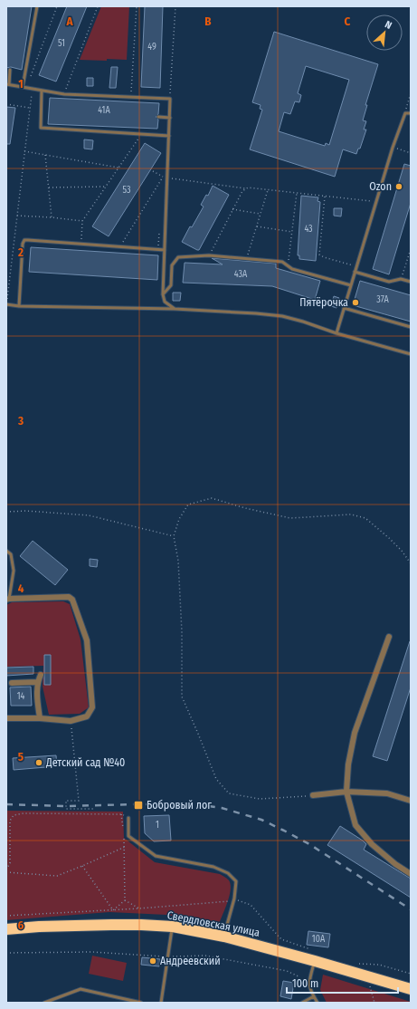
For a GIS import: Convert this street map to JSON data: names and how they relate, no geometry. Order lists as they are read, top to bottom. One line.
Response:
{"streets":{"highway":["Свердловская улица"]},"places":{"other":["Ozon","Пятёрочка","Детский сад №40","Андреевский"],"transit":["Бобровый лог"]},"house_numbers":["51","49","41А","53","43","43А","37А","14","1","10А"],"scale_bar":"100 m","north":"top right","grid":{"columns":["A","B","C"],"rows":["1","2","3","4","5","6"]}}
